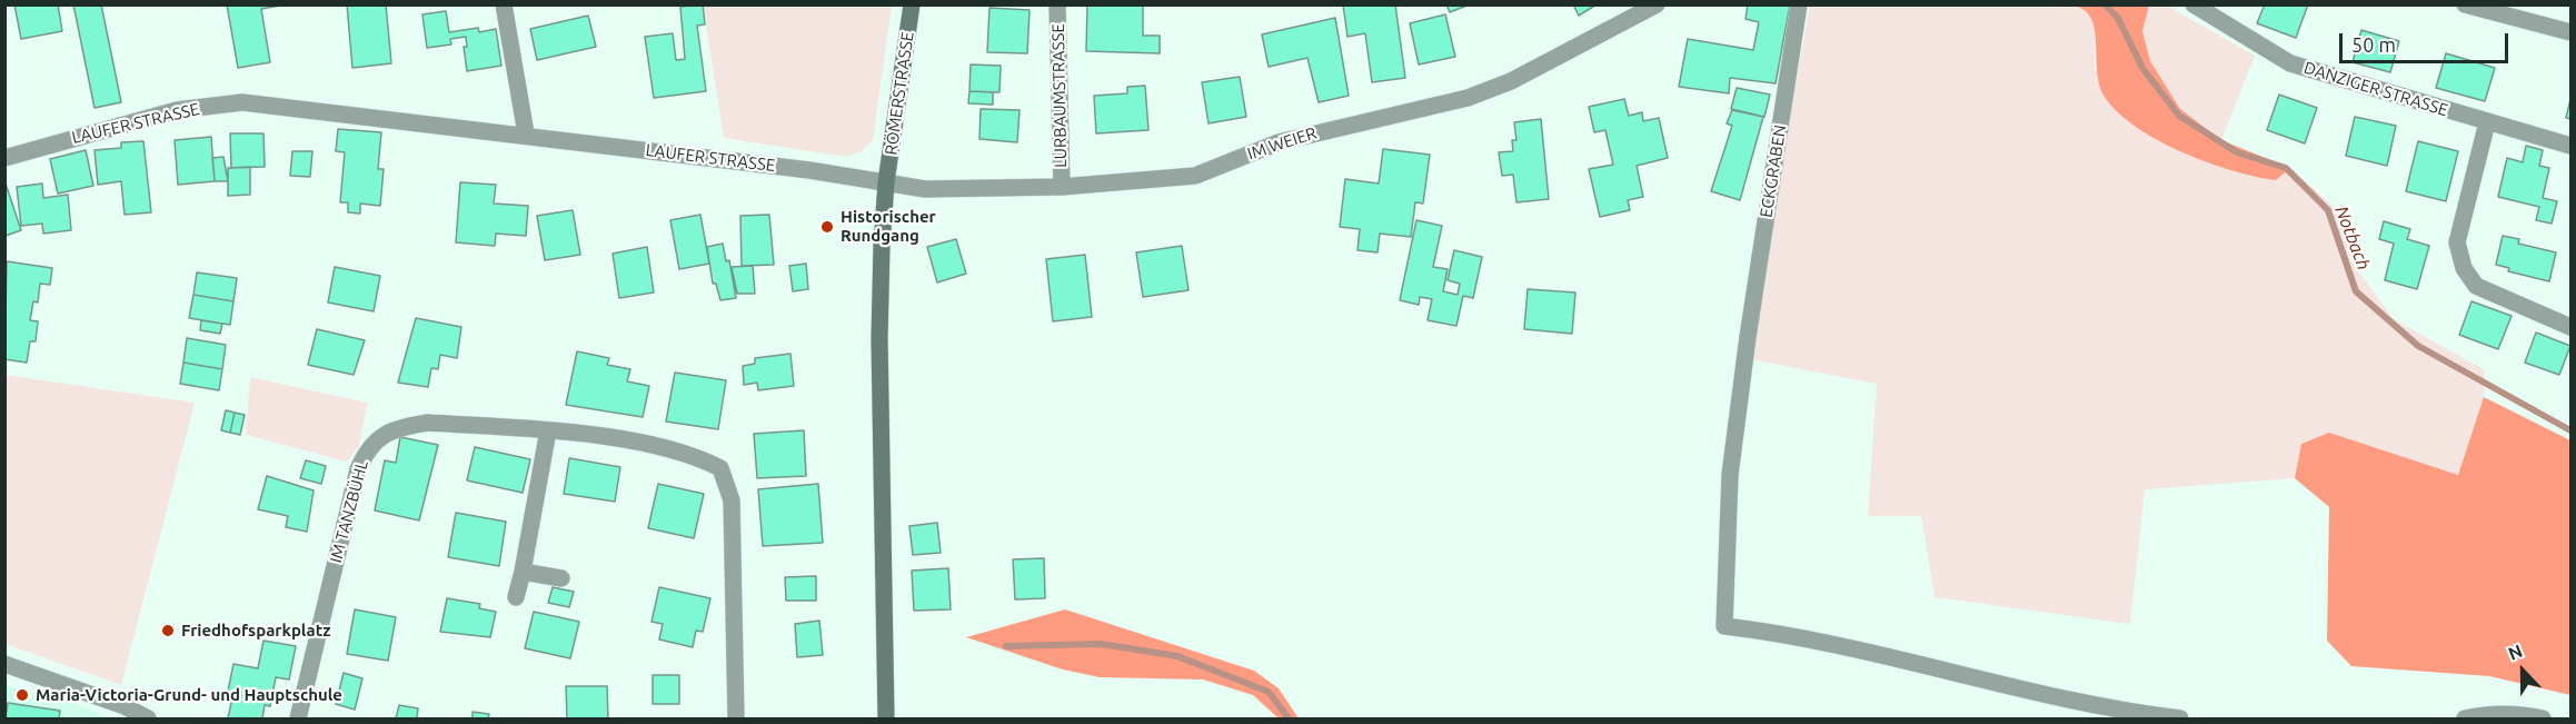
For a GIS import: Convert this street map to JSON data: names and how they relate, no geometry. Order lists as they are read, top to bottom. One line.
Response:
{"streets":{"main road":["RÖMERSTRASSE"],"street":["DANZIGER STRASSE","LURBAUMSTRASSE","LAUFER STRASSE","IM WEIER","ECKGRABEN","IM TANZBÜHL"]},"crossings":[["RÖMERSTRASSE","LAUFER STRASSE"],["RÖMERSTRASSE","IM WEIER"],["LURBAUMSTRASSE","IM WEIER"],["LAUFER STRASSE","IM WEIER"]],"water":["Notbach"],"places":["Historischer Rundgang","Friedhofsparkplatz","Maria-Victoria-Grund- und Hauptschule"],"scale_bar":"50 m","north":"top"}
